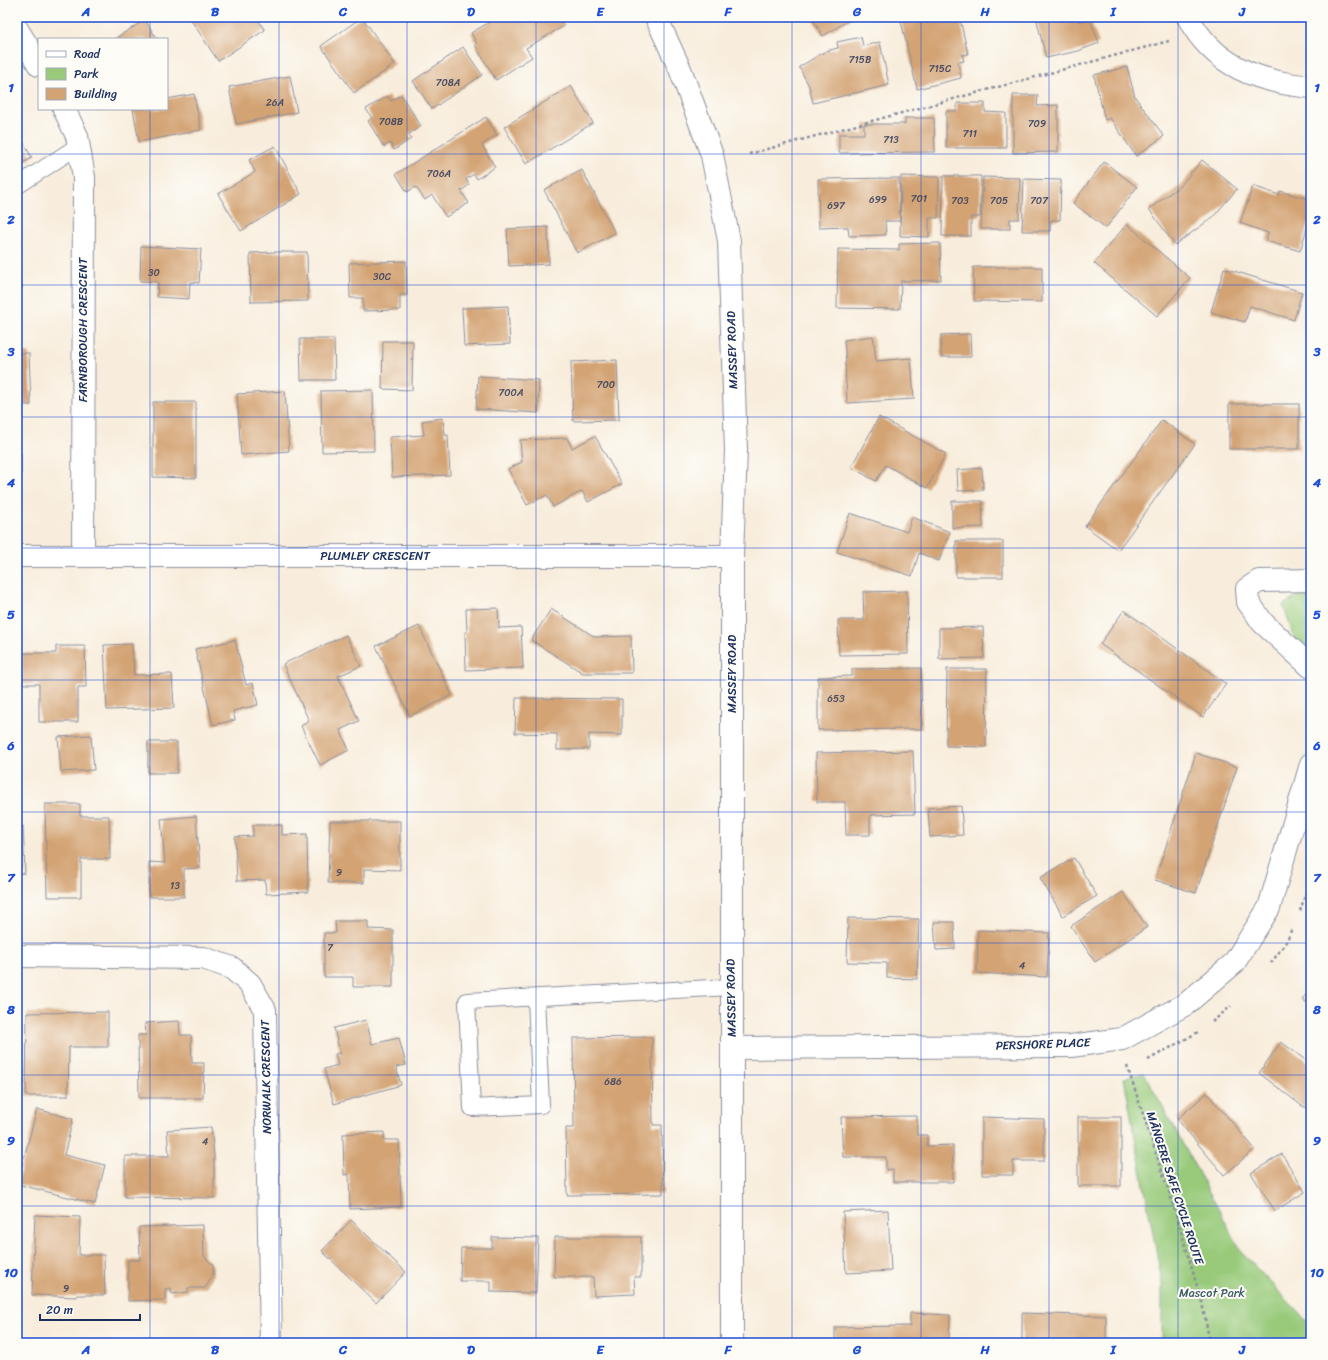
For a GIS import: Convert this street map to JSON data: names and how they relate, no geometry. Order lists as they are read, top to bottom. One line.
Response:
{"streets":{"street":["FARNBOROUGH CRESCENT","MASSEY ROAD","PLUMLEY CRESCENT","PERSHORE PLACE","NORWALK CRESCENT"],"path":["MĀNGERE SAFE CYCLE ROUTE"]},"crossings":[["FARNBOROUGH CRESCENT","PLUMLEY CRESCENT"],["MASSEY ROAD","PLUMLEY CRESCENT"],["MASSEY ROAD","PERSHORE PLACE"],["PERSHORE PLACE","MĀNGERE SAFE CYCLE ROUTE"]],"parks":["Mascot Park"],"house_numbers":["715B","715C","708A","26A","708B","709","711","713","706A","701","699","703","705","707","697","30","30C","700","700A","653","9","13","7","4","686","4","9"],"legend":["Road","Park","Building"],"scale_bar":"20 m","grid":{"columns":["A","B","C","D","E","F","G","H","I","J"],"rows":["1","2","3","4","5","6","7","8","9","10"]}}
